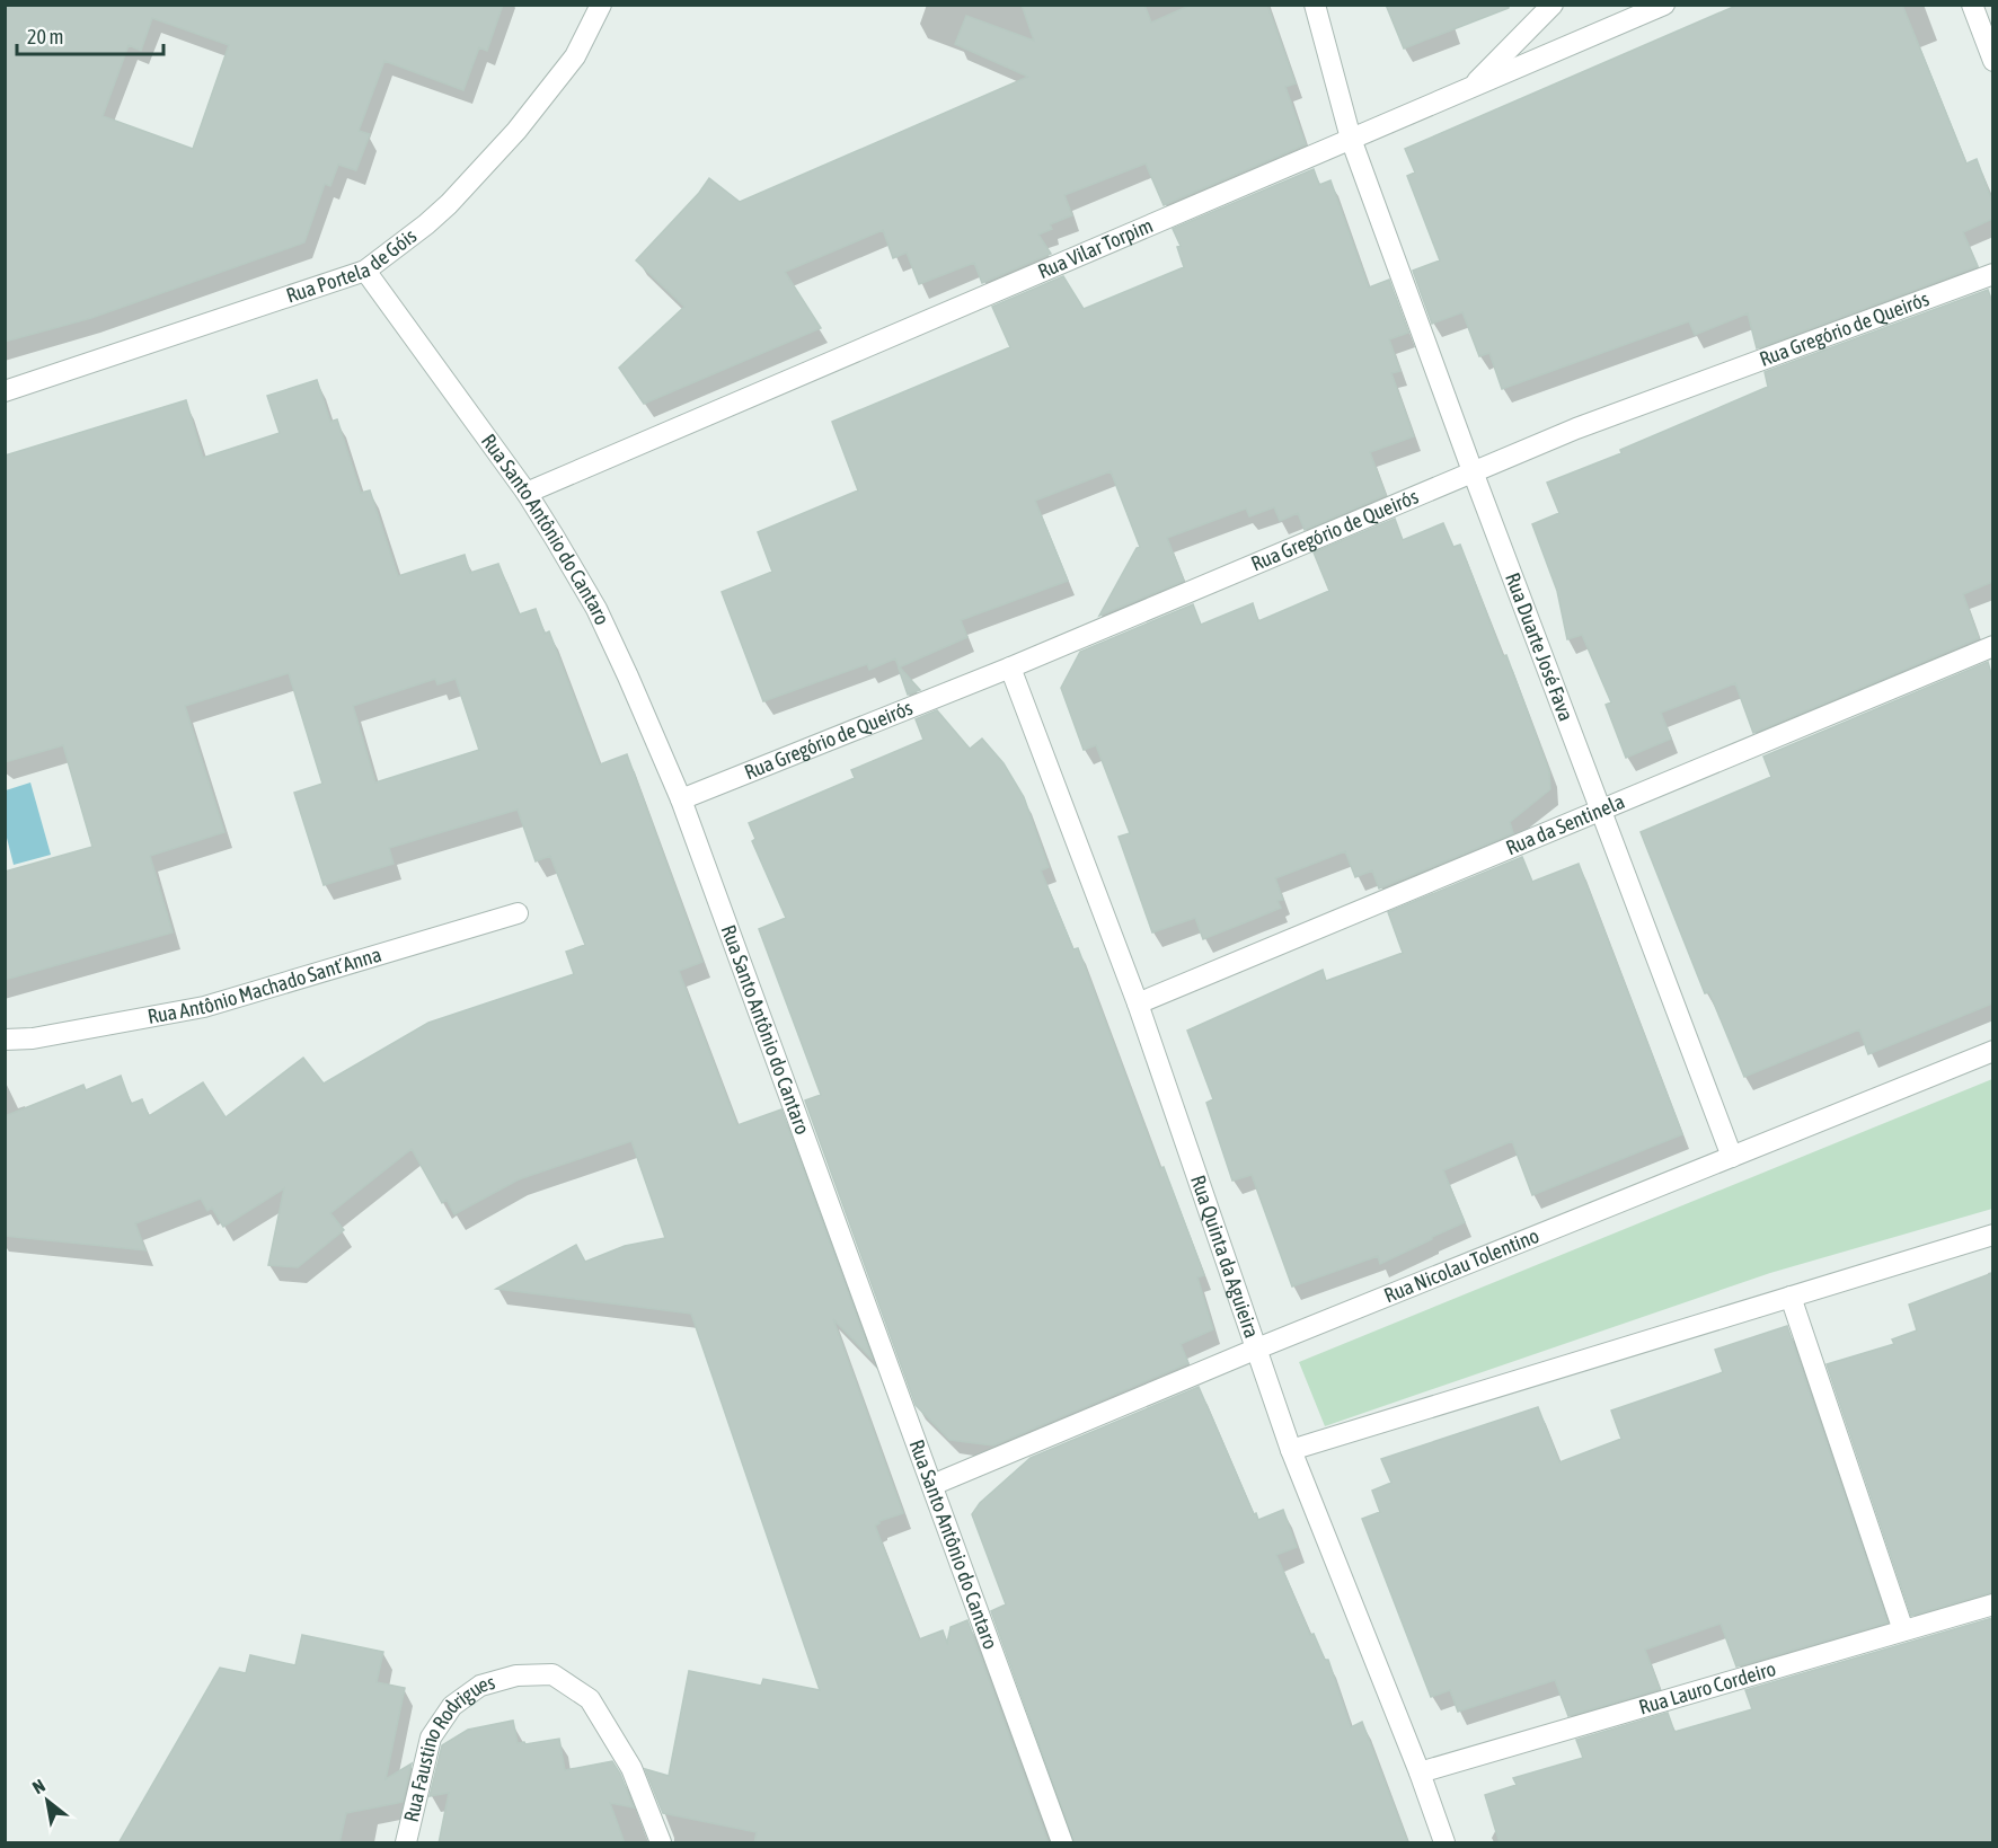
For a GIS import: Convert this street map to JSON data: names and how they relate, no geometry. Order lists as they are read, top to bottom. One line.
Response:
{"streets":{"street":["Rua Vilar Torpim","Rua Portela de Góis","Rua Gregório de Queirós","Rua Santo Antônio do Cantaro","Rua Duarte José Fava","Rua da Sentinela","Rua Antônio Machado Sant´Anna","Rua Quinta da Aguieira","Rua Nicolau Tolentino","Rua Lauro Cordeiro","Rua Faustino Rodrigues"]},"crossings":[["Rua Vilar Torpim","Rua Santo Antônio do Cantaro"],["Rua Vilar Torpim","Rua Duarte José Fava"],["Rua Portela de Góis","Rua Santo Antônio do Cantaro"],["Rua Gregório de Queirós","Rua Santo Antônio do Cantaro"],["Rua Gregório de Queirós","Rua Duarte José Fava"],["Rua Gregório de Queirós","Rua Quinta da Aguieira"],["Rua Santo Antônio do Cantaro","Rua Nicolau Tolentino"],["Rua Duarte José Fava","Rua da Sentinela"],["Rua Duarte José Fava","Rua Nicolau Tolentino"],["Rua da Sentinela","Rua Quinta da Aguieira"],["Rua Quinta da Aguieira","Rua Nicolau Tolentino"],["Rua Quinta da Aguieira","Rua Lauro Cordeiro"]],"scale_bar":"20 m","north":"top left"}
